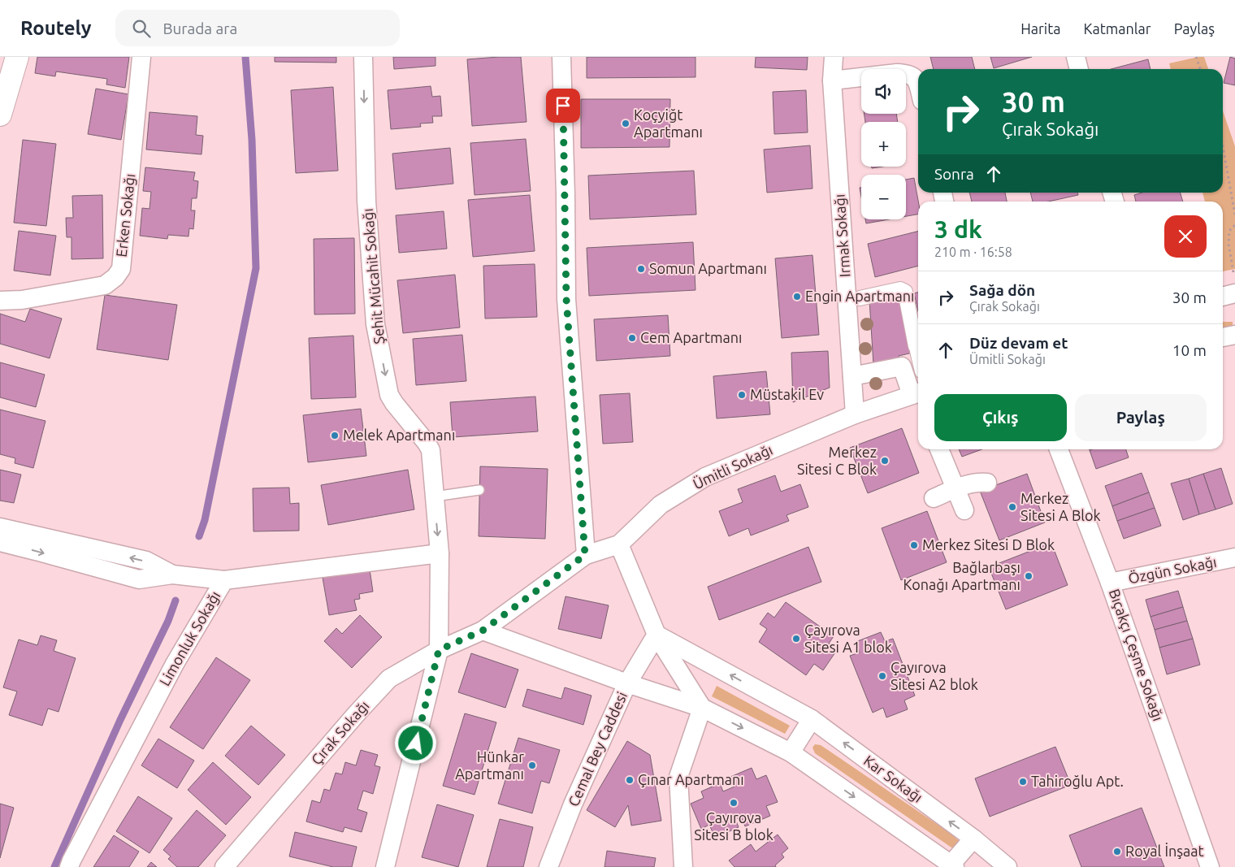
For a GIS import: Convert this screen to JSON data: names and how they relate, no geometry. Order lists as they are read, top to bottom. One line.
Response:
{"streets":{"street":["Erken Sokağı","Irmak Sokağı","Şehit Mücahit Sokağı","Ümitli Sokağı","Özgün Sokağı","Limonluk Sokağı","Bıçakçı Çeşme Sokağı","Çırak Sokağı","Cemal Bey Caddesi","Kar Sokağı"]},"crossings":[["Irmak Sokağı","Ümitli Sokağı"],["Şehit Mücahit Sokağı","Limonluk Sokağı"],["Ümitli Sokağı","Çırak Sokağı"],["Özgün Sokağı","Bıçakçı Çeşme Sokağı"]],"places":["Koçyiğt Apartmanı","Somun Apartmanı","Engin Apartmanı","Cem Apartmanı","Müstakil Ev","Melek Apartmanı","Merkez Sitesi C Blok","Merkez Sitesi A Blok","Merkez Sitesi D Blok","Bağlarbaşı Konağı Apartmanı","Çayırova Sitesi A1 blok","Çayırova Sitesi A2 blok","Hünkar Apartmanı","Çınar Apartmanı","Tahiroğlu Apt.","Çayırova Sitesi B blok","Royal İnşaat"],"page":{"header":"Routely","search":"Burada ara","nav":["Harita","Katmanlar","Paylaş"],"map_buttons":["+","−"],"turn":["30 m","Çırak Sokağı"],"then":"Sonra","heading":["3 dk","210 m · 16:58"],"list":[{"name":"Sağa dön","note":"Çırak Sokağı","value":"30 m"},{"name":"Düz devam et","note":"Ümitli Sokağı","value":"10 m"}],"buttons":["Çıkış","Paylaş"]}}
